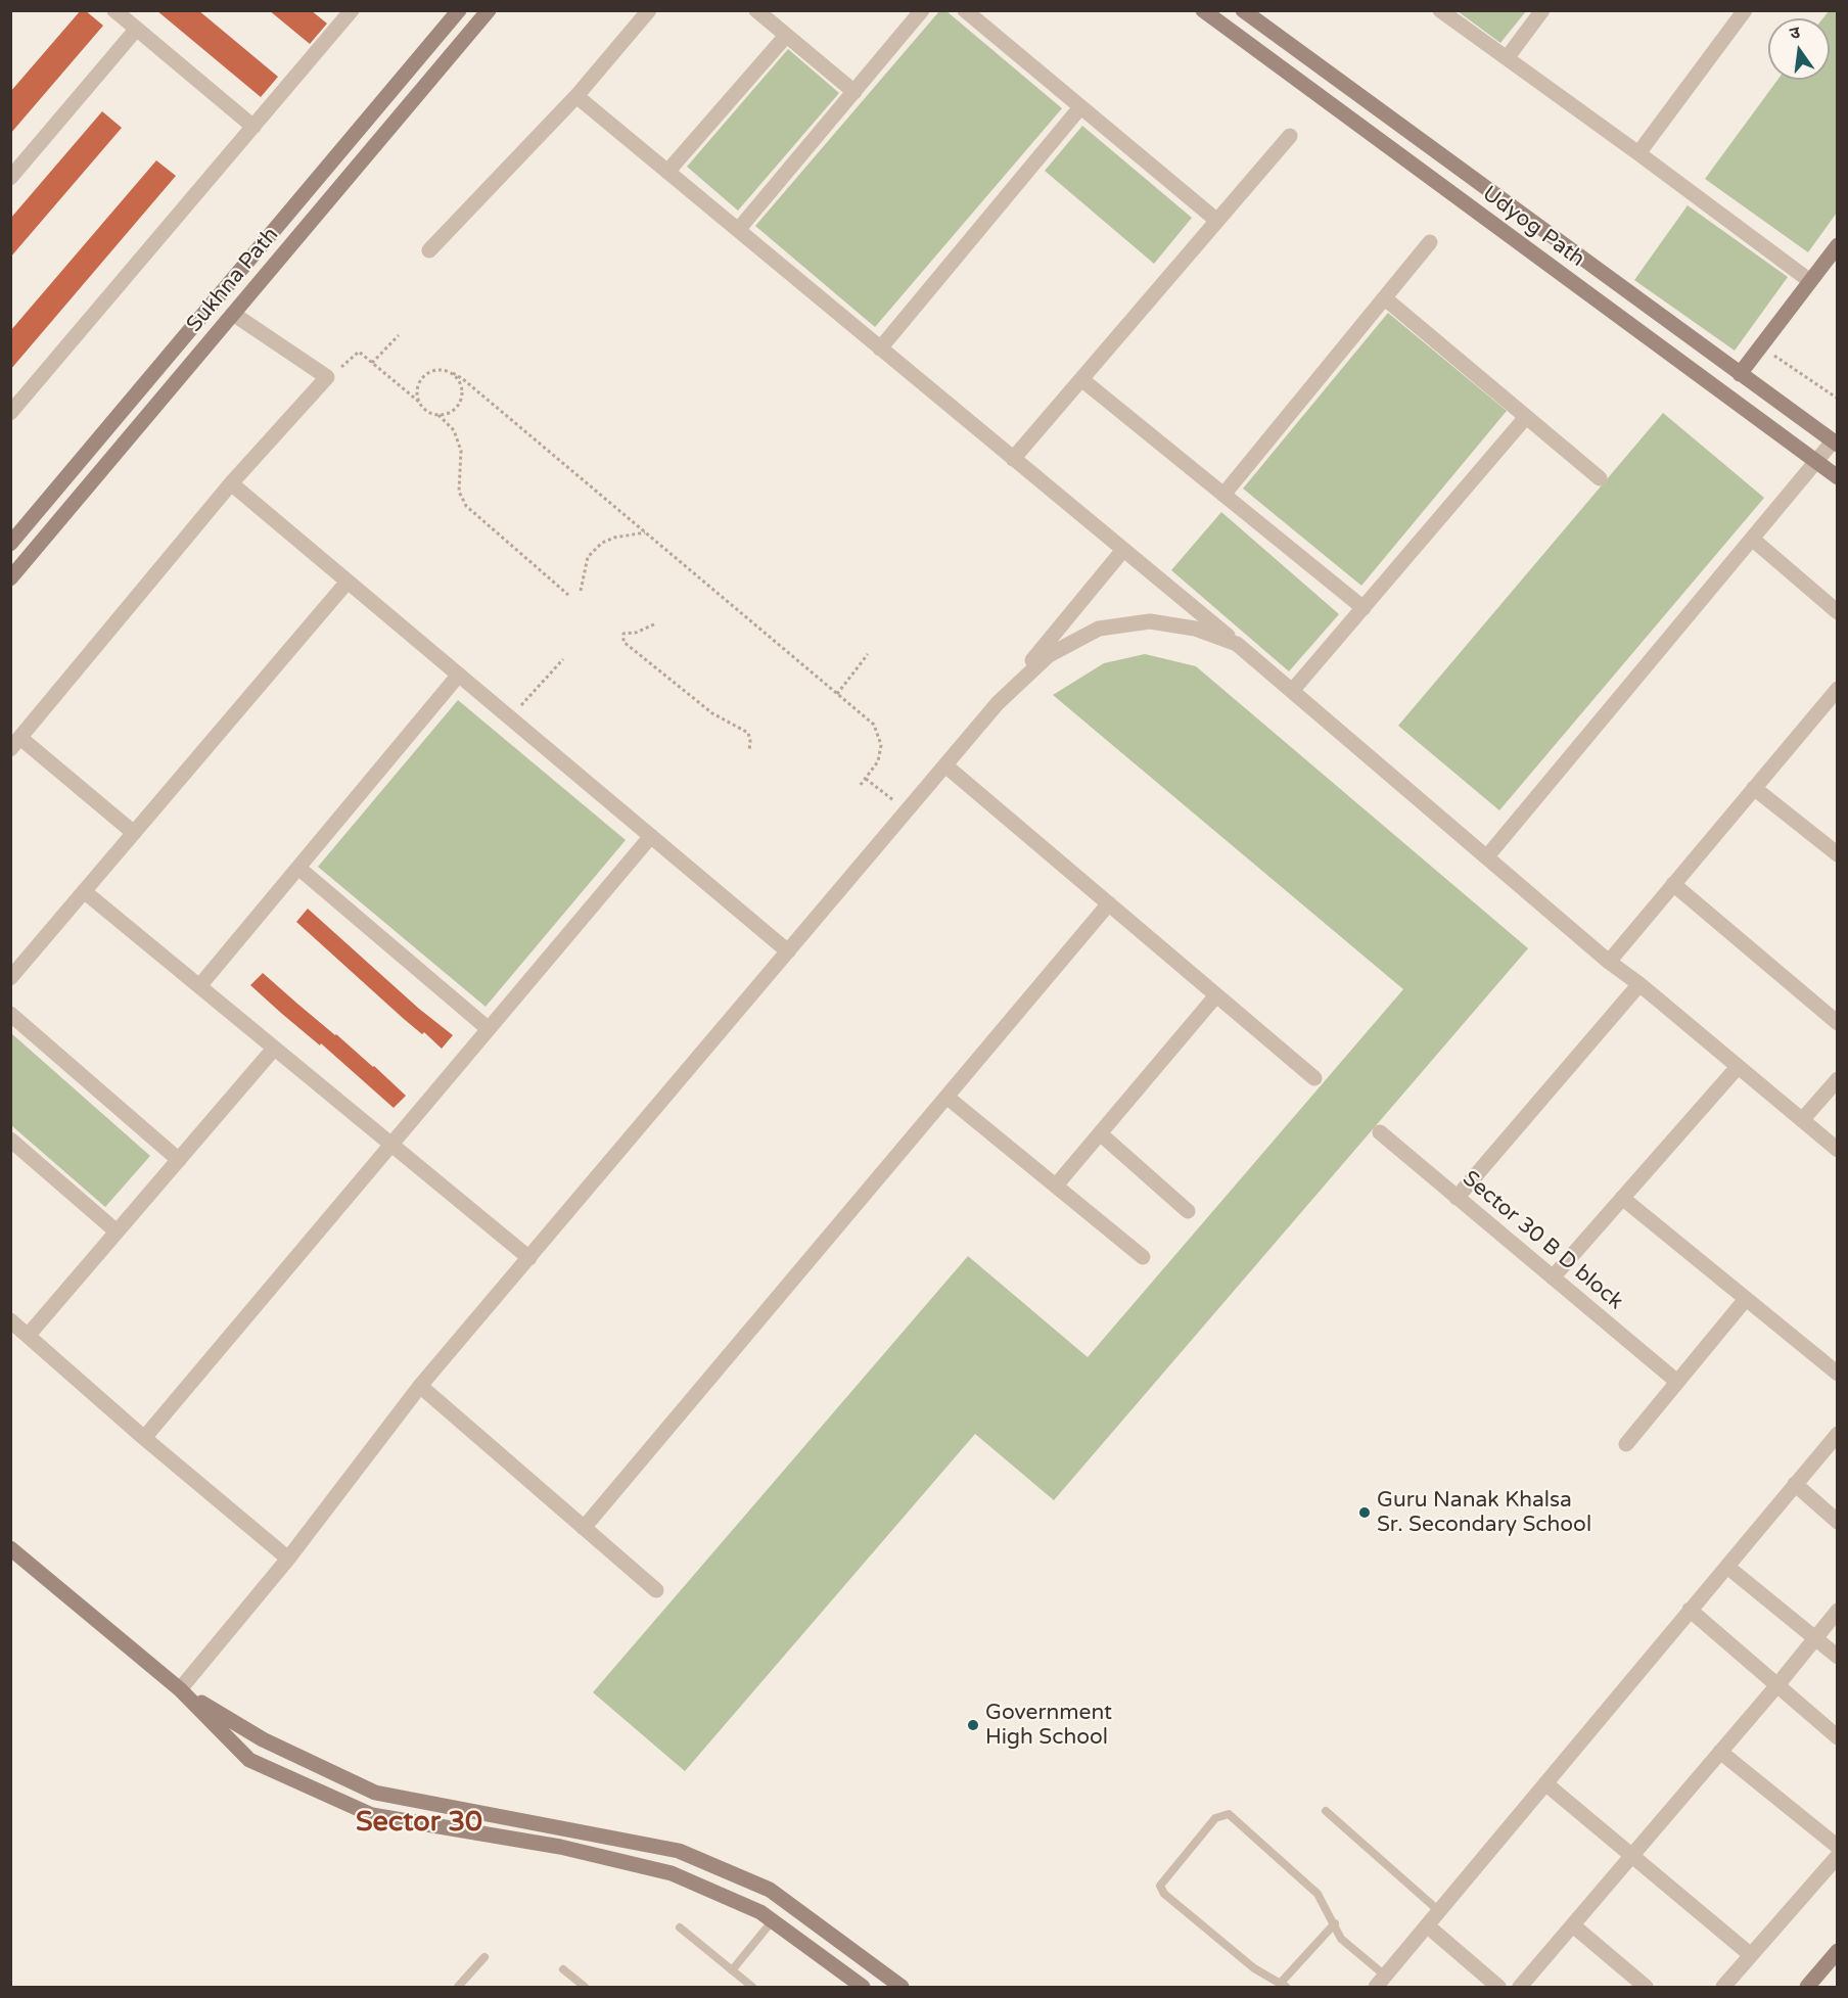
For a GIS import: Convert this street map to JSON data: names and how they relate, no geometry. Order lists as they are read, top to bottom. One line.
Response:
{"streets":{"main road":["Udyog Path","Sukhna Path"],"street":["Sector 30 B D block"]},"districts":["Sector 30"],"places":["Guru Nanak Khalsa Sr. Secondary School","Government High School"],"north":"top"}
